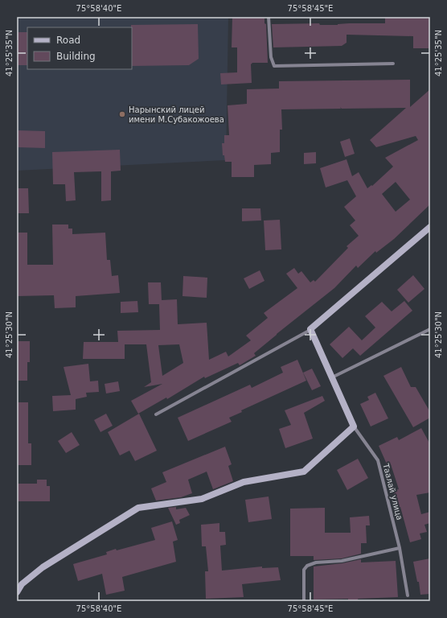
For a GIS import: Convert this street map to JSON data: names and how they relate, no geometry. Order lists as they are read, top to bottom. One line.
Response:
{"streets":{"street":["Таалай улица"]},"places":["Нарынский лицей имени М.Субакожоева"],"legend":["Road","Building"],"coordinates":["75°58'40\"E","75°58'45\"E","41°25'35\"N","41°25'30\"N"]}
